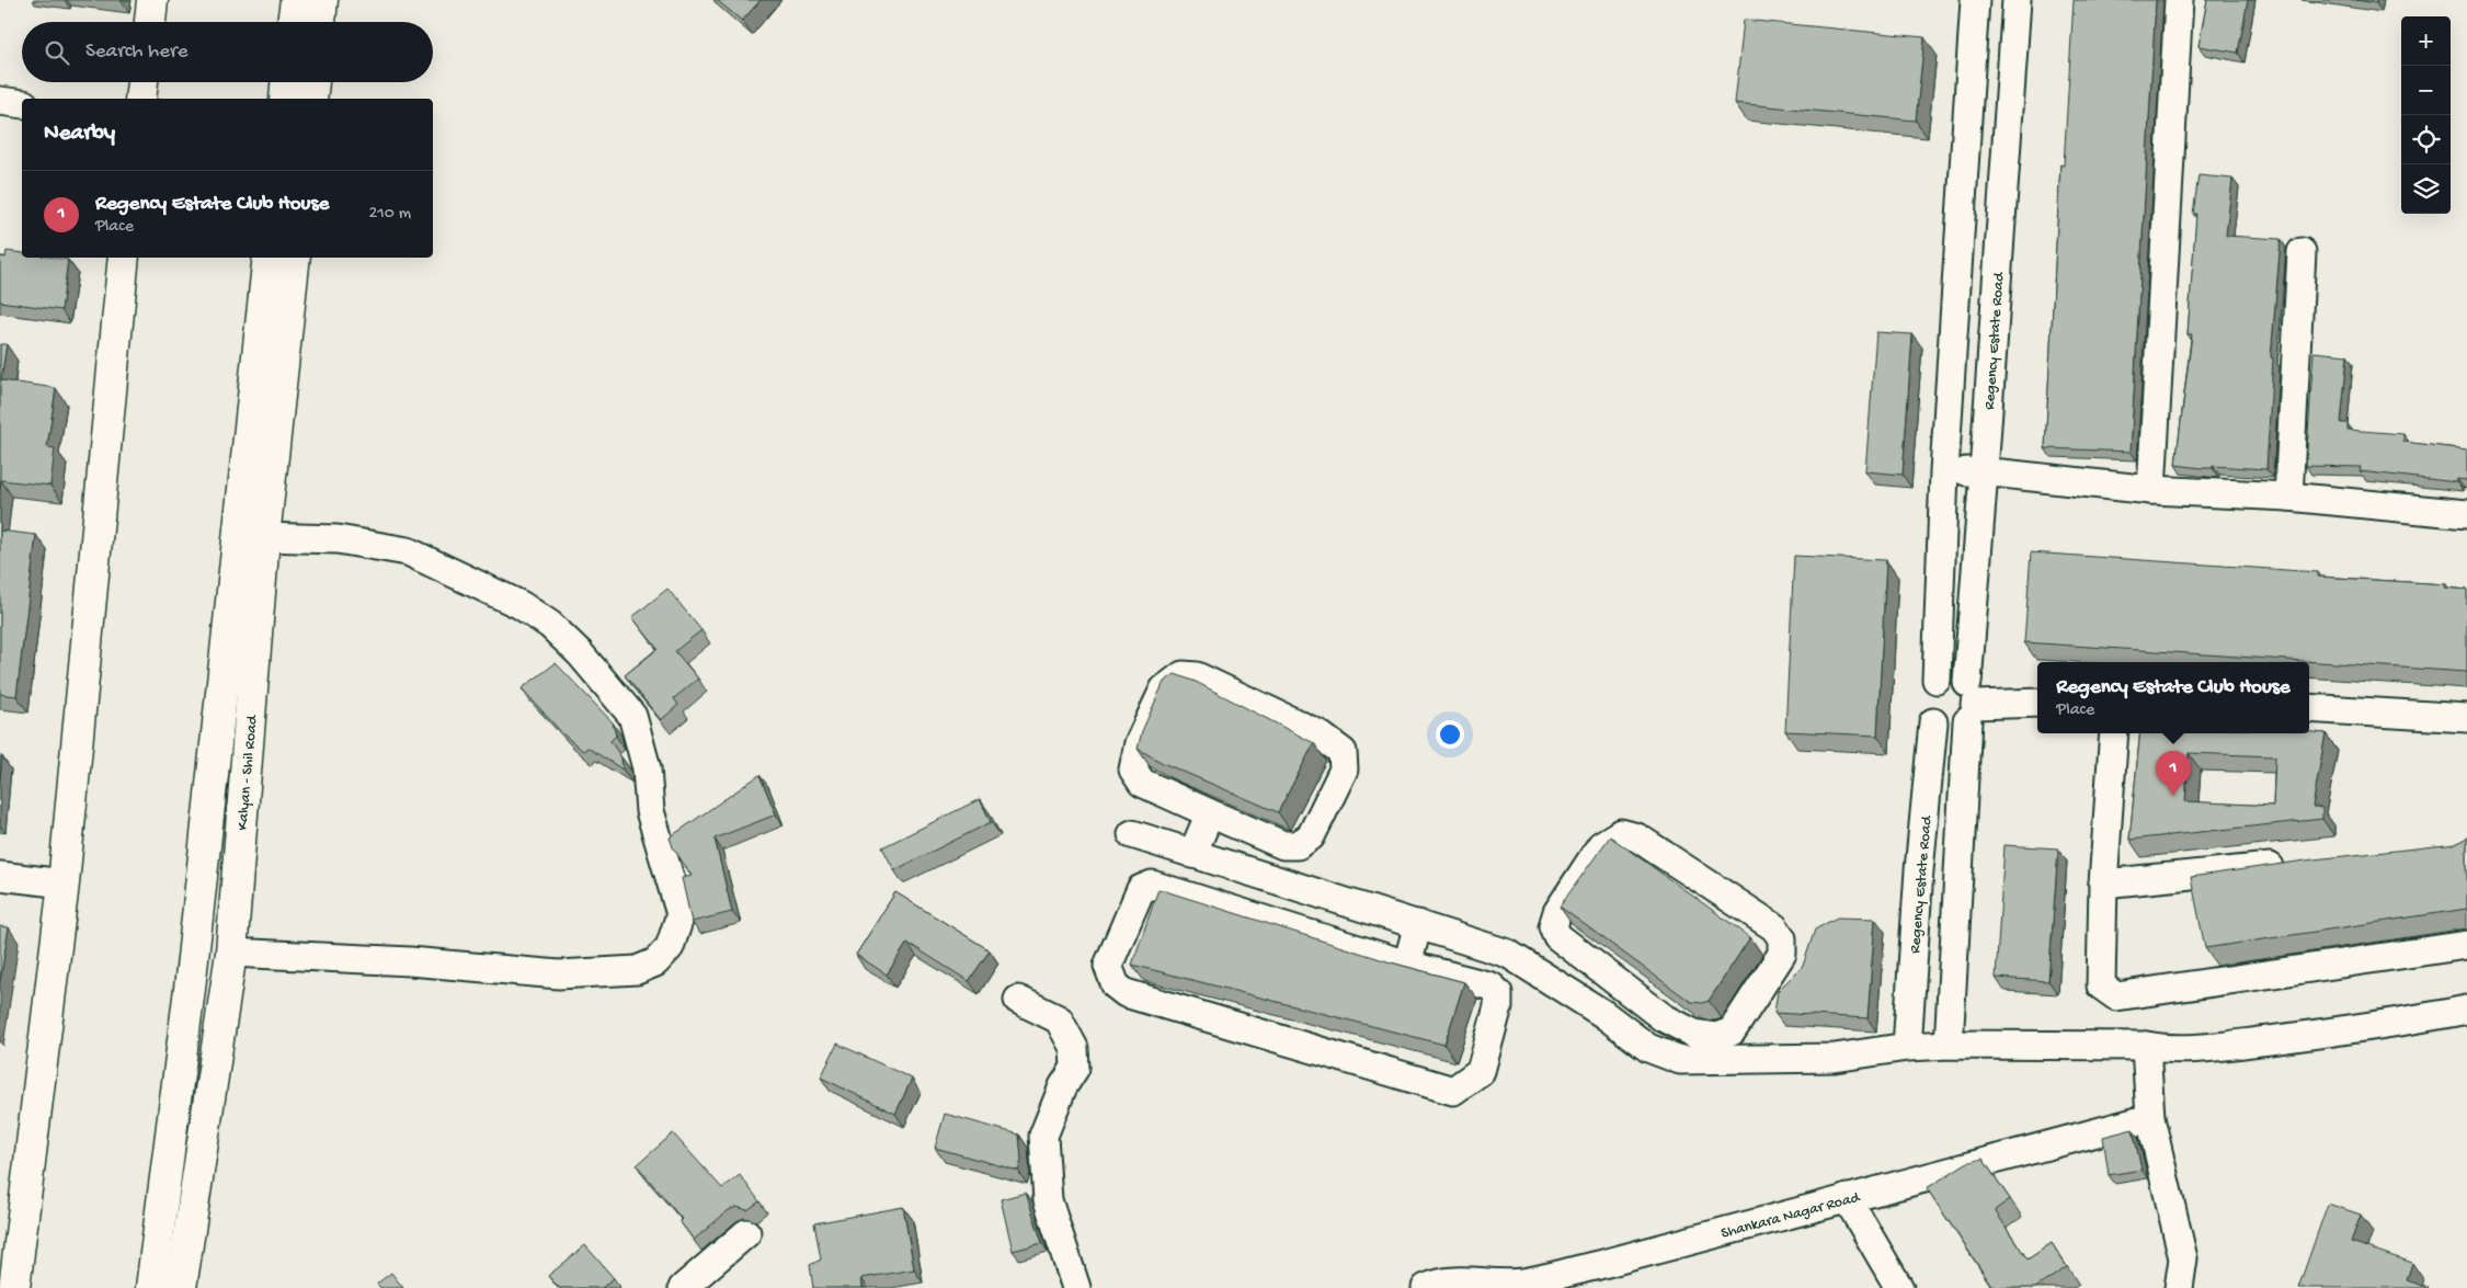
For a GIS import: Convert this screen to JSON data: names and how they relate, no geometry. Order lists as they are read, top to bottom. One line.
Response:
{"streets":{"main road":["Kalyan - Shil Road"],"street":["Regency Estate Road","Shankara Nagar Road"]},"page":{"map_buttons":["+","−"],"search":"Search here","heading":"Nearby","list":[{"mark":"1","name":"Regency Estate Club House","note":"Place","value":"210 m"}],"popup":["Regency Estate Club House","Place"],"pins":"1"}}
